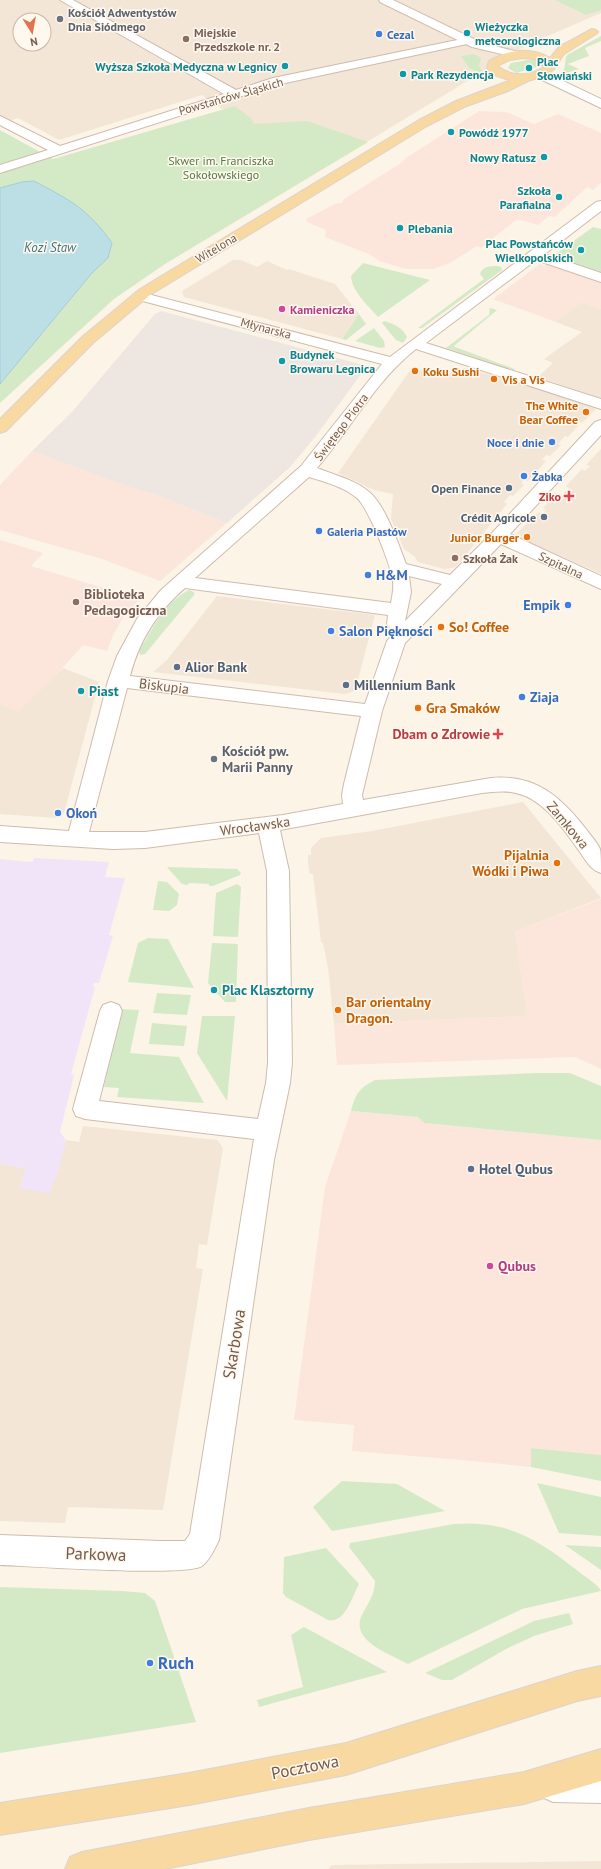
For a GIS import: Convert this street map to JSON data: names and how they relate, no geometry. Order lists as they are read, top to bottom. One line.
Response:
{"streets":{"main road":["Witelona","Pocztowa"],"street":["Powstańców Śląskich","Młynarska","Świętego Piotra","Szpitalna","Biskupia","Zamkowa","Wrocławska","Skarbowa","Parkowa"]},"crossings":[["Witelona","Młynarska"],["Młynarska","Świętego Piotra"],["Świętego Piotra","Biskupia"],["Biskupia","Wrocławska"],["Zamkowa","Wrocławska"],["Skarbowa","Parkowa"]],"water":["Kozi Staw"],"parks":["Skwer im. Franciszka Sokołowskiego"],"places":{"other":["Kościół Adwentystów Dnia Siódmego","Wieżyczka meteorologiczna","Cezal","Miejskie Przedszkole nr. 2","Wyższa Szkoła Medyczna w Legnicy","Plac Słowiański","Park Rezydencja","Powódź 1977","Nowy Ratusz","Szkoła Parafialna","Plebania","Plac Powstańców Wielkopolskich","Kamieniczka","Budynek Browaru Legnica","Koku Sushi","Vis a Vis","The White Bear Coffee","Noce i dnie","Żabka","Open Finance","Crédit Agricole","Galeria Piastów","Junior Burger","Szkoła Żak","H&M","Biblioteka Pedagogiczna","Empik","So! Coffee","Salon Piękności","Alior Bank","Millennium Bank","Piast","Ziaja","Gra Smaków","Kościół pw. Marii Panny","Okoń","Pijalnia Wódki i Piwa","Plac Klasztorny","Bar orientalny Dragon.","Hotel Qubus","Qubus","Ruch"],"health":["Ziko","Dbam o Zdrowie"]},"north":"bottom"}
